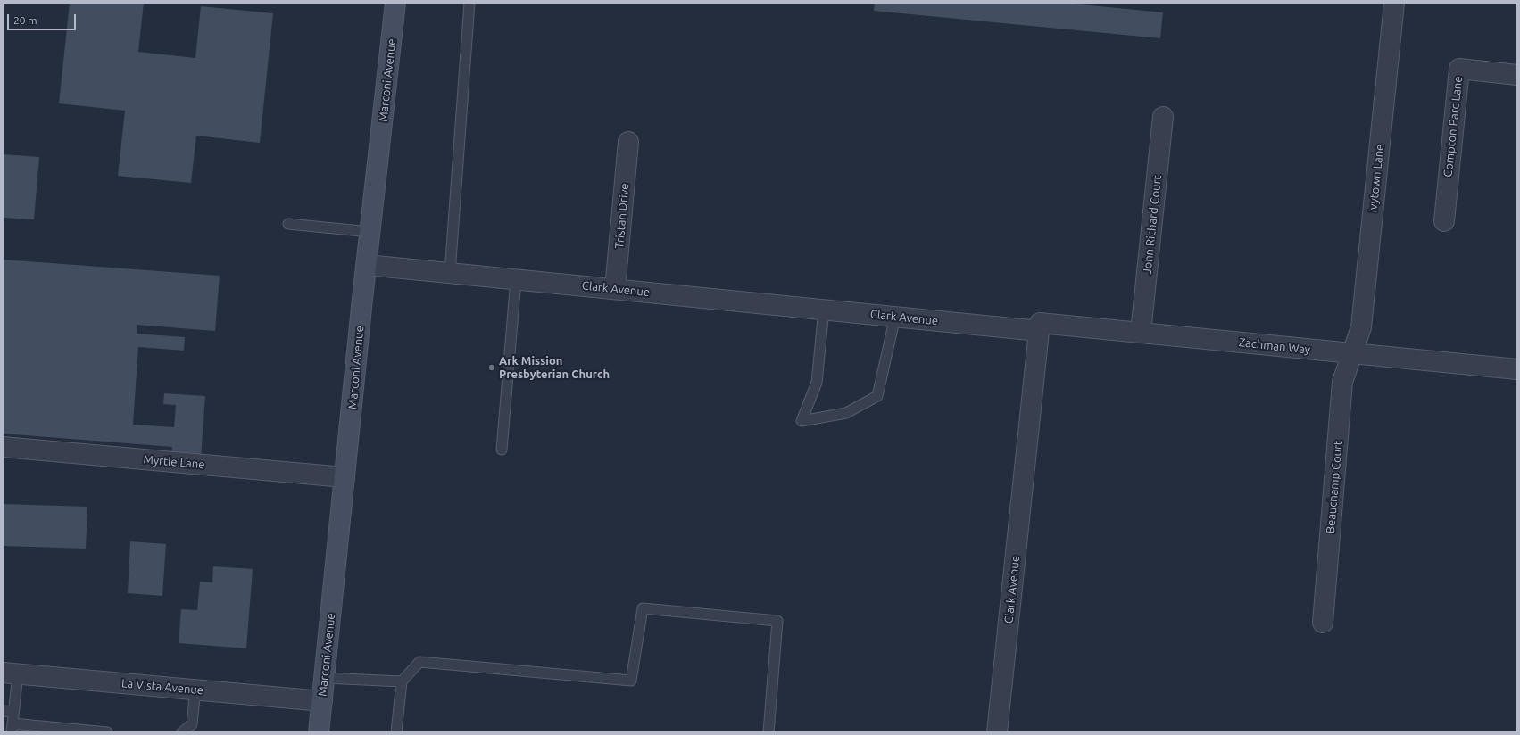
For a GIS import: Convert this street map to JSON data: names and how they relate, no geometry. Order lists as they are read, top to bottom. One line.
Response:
{"streets":{"main road":["Marconi Avenue"],"street":["Compton Parc Lane","Ivytown Lane","Tristan Drive","John Richard Court","Clark Avenue","Zachman Way","Myrtle Lane","Beauchamp Court","La Vista Avenue"]},"crossings":[["Marconi Avenue","Clark Avenue"],["Marconi Avenue","Myrtle Lane"],["Marconi Avenue","La Vista Avenue"],["Ivytown Lane","Zachman Way"],["Ivytown Lane","Beauchamp Court"],["Tristan Drive","Clark Avenue"],["John Richard Court","Zachman Way"],["Clark Avenue","Zachman Way"],["Zachman Way","Beauchamp Court"]],"places":["Ark Mission Presbyterian Church"],"scale_bar":"20 m"}
